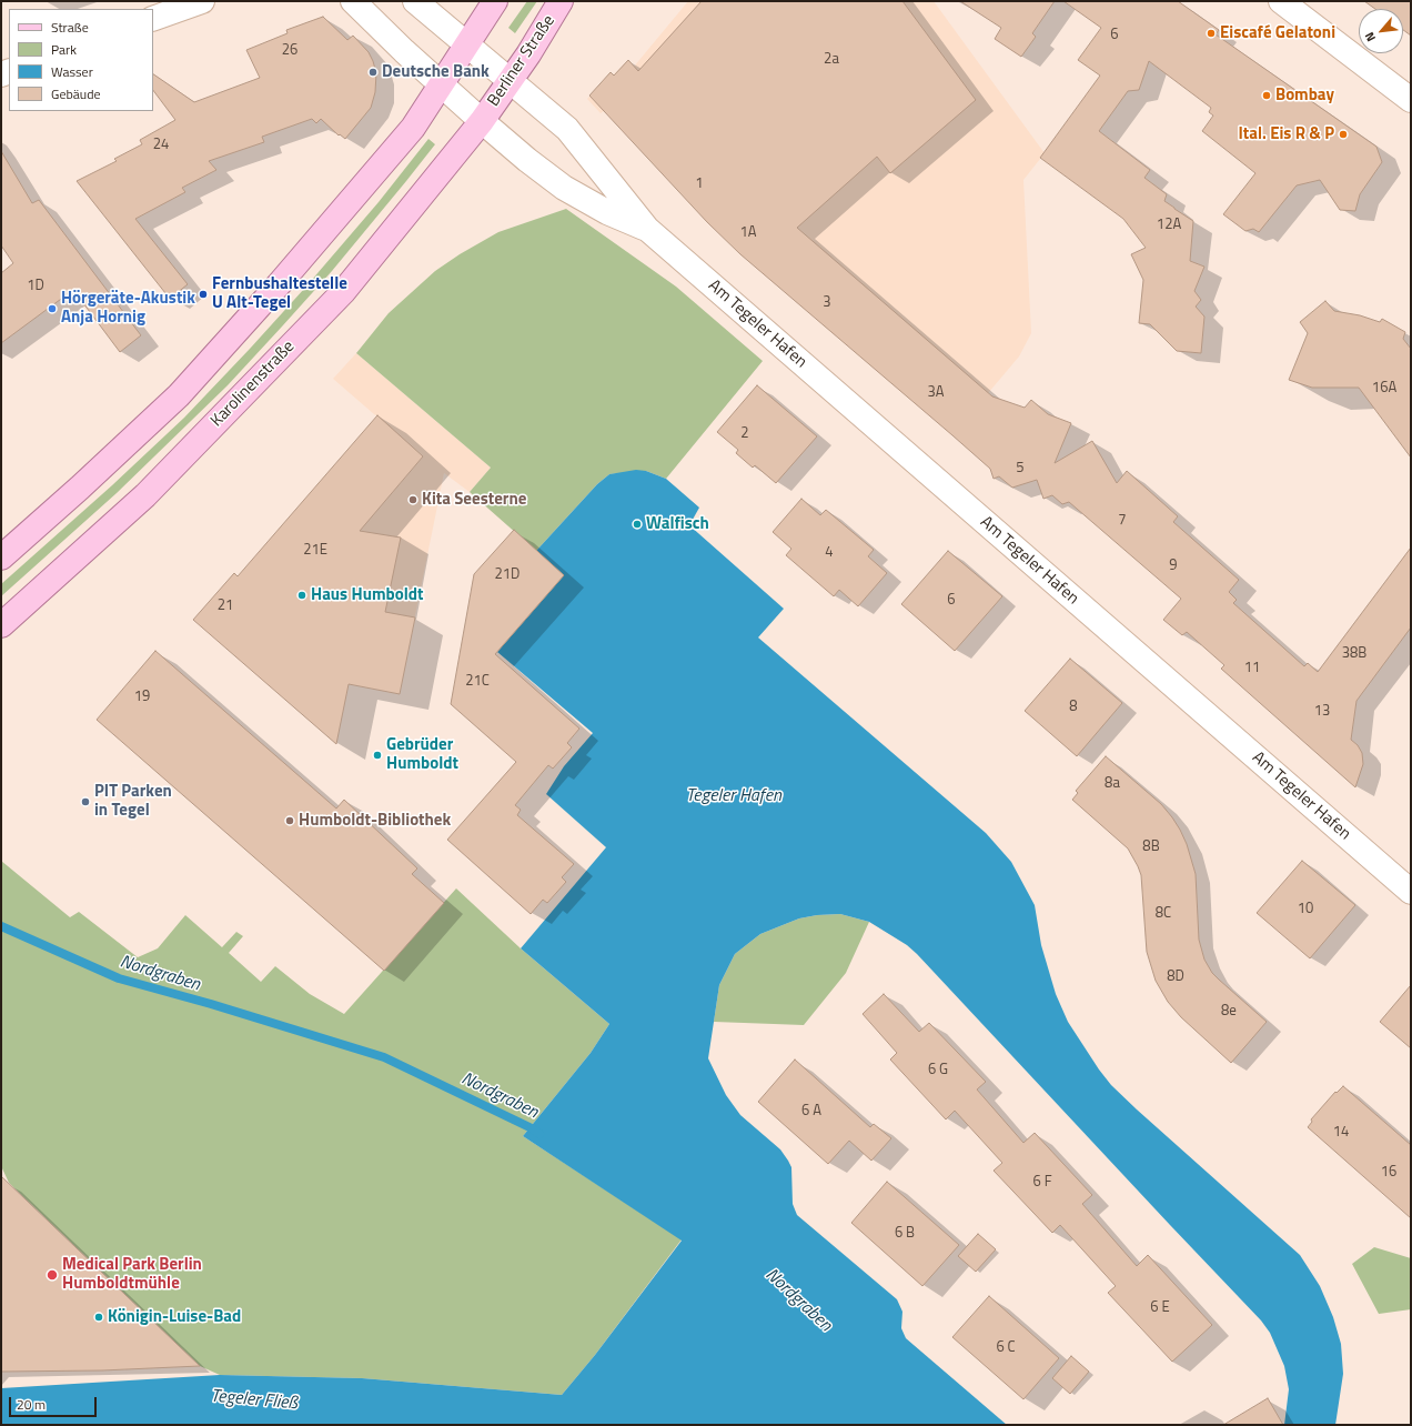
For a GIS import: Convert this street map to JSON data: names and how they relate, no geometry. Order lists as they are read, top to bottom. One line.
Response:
{"streets":{"main road":["Berliner Straße","Karolinenstraße"],"street":["Am Tegeler Hafen"]},"crossings":[["Berliner Straße","Am Tegeler Hafen"],["Berliner Straße","Karolinenstraße"],["Am Tegeler Hafen","Karolinenstraße"]],"water":["Tegeler Hafen","Nordgraben","Tegeler Fließ"],"places":["Eiscafé Gelatoni","Deutsche Bank","Bombay","Ital. Eis R & P","Fernbushaltestelle U Alt-Tegel","Hörgeräte-Akustik Anja Hornig","Kita Seesterne","Walfisch","Haus Humboldt","Gebrüder Humboldt","PIT Parken in Tegel","Humboldt-Bibliothek","Medical Park Berlin Humboldtmühle","Königin-Luise-Bad"],"house_numbers":["6","26","2a","24","1","12A","1A","1D","3","16A","3A","2","5","7","21E","4","9","21D","6","21","38B","11","21C","19","8","13","8a","8B","10","8C","8D","8e","6 G","6 A","14","16","6 F","6 B","6 E","6 C"],"legend":["Straße","Park","Wasser","Gebäude"],"scale_bar":"20 m","north":"bottom left"}
